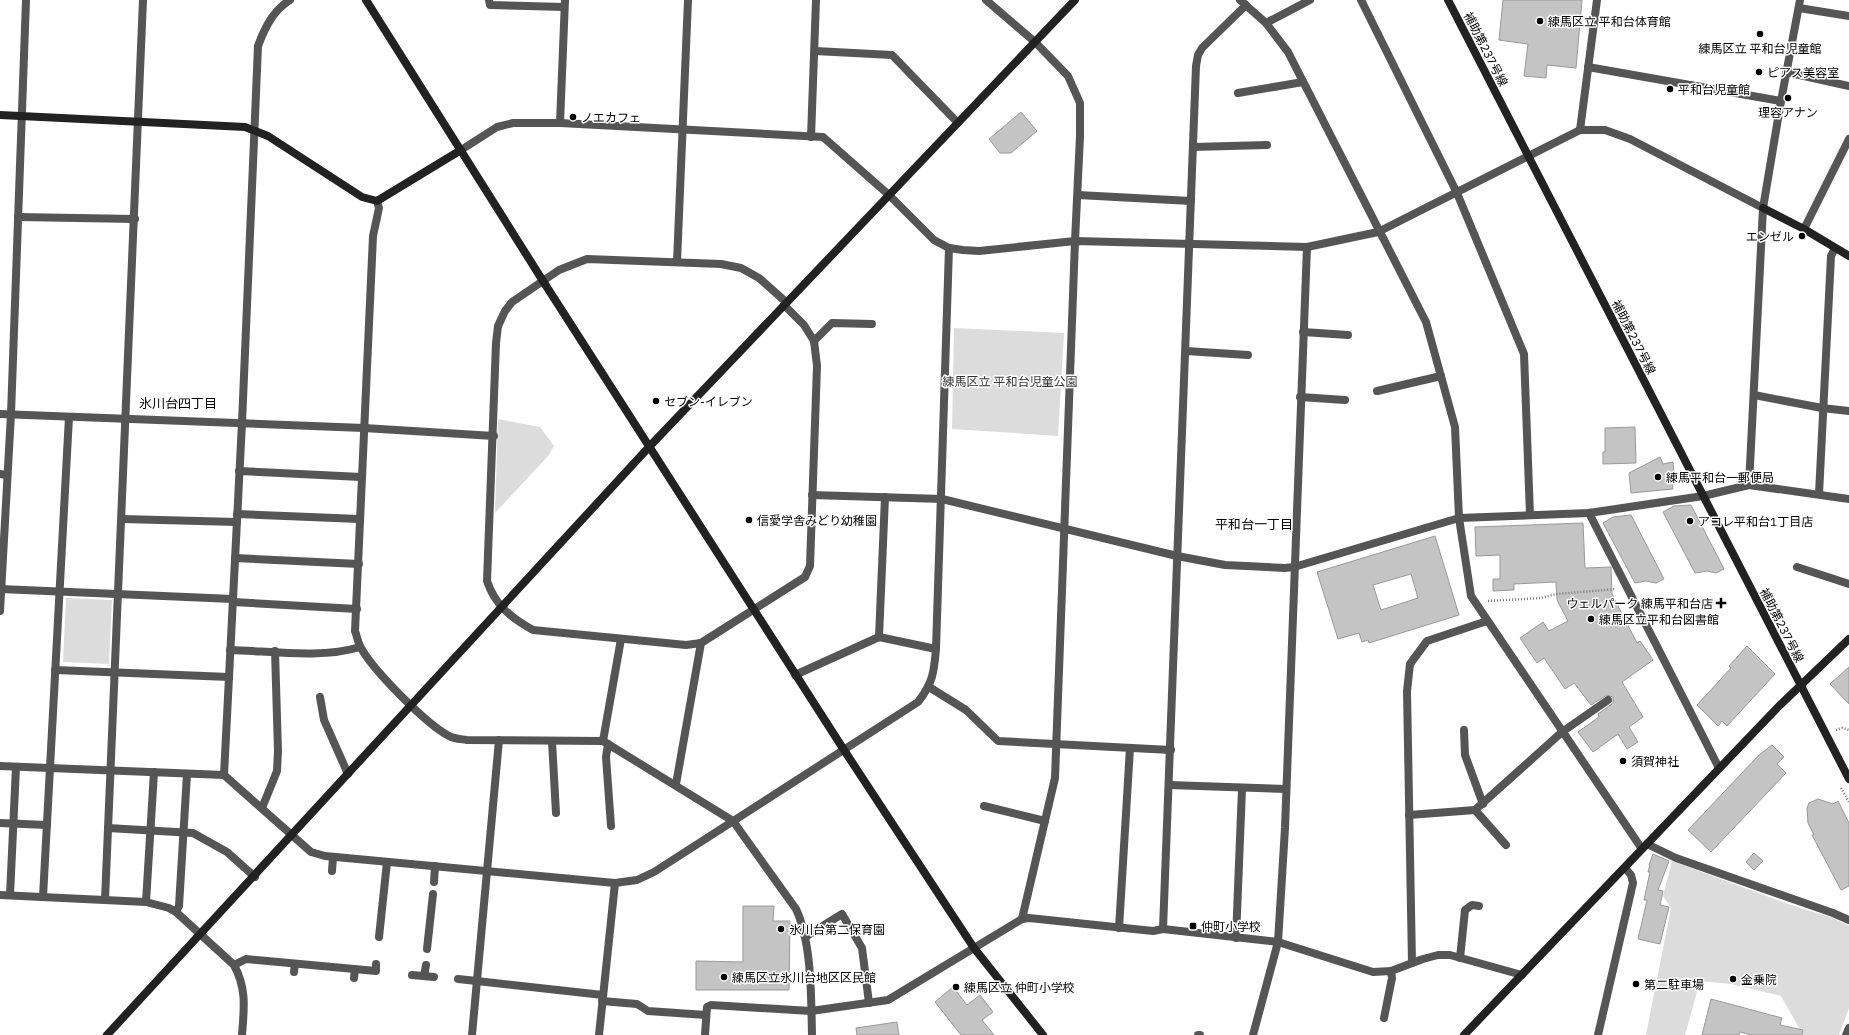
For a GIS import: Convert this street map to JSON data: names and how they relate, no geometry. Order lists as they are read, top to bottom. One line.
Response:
{"streets":{"street":["補助第237号線"]},"districts":["氷川台四丁目","平和台一丁目"],"parks":["練馬区立 平和台児童公園"],"places":{"other":["練馬区立 平和台体育館","練馬区立 平和台児童館","ピアス美容室","平和台児童館","理容アナン","ノエカフェ","エンゼル","セブン-イレブン","練馬平和台一郵便局","信愛学舎みどり幼稚園","アコレ平和台1丁目店","練馬区立平和台図書館","須賀神社","氷川台第二保育園","練馬区立氷川台地区区民館","金乗院","第二駐車場","練馬区立 仲町小学校"],"health":["ウェルパーク 練馬平和台店"],"transit":["仲町小学校"]}}
